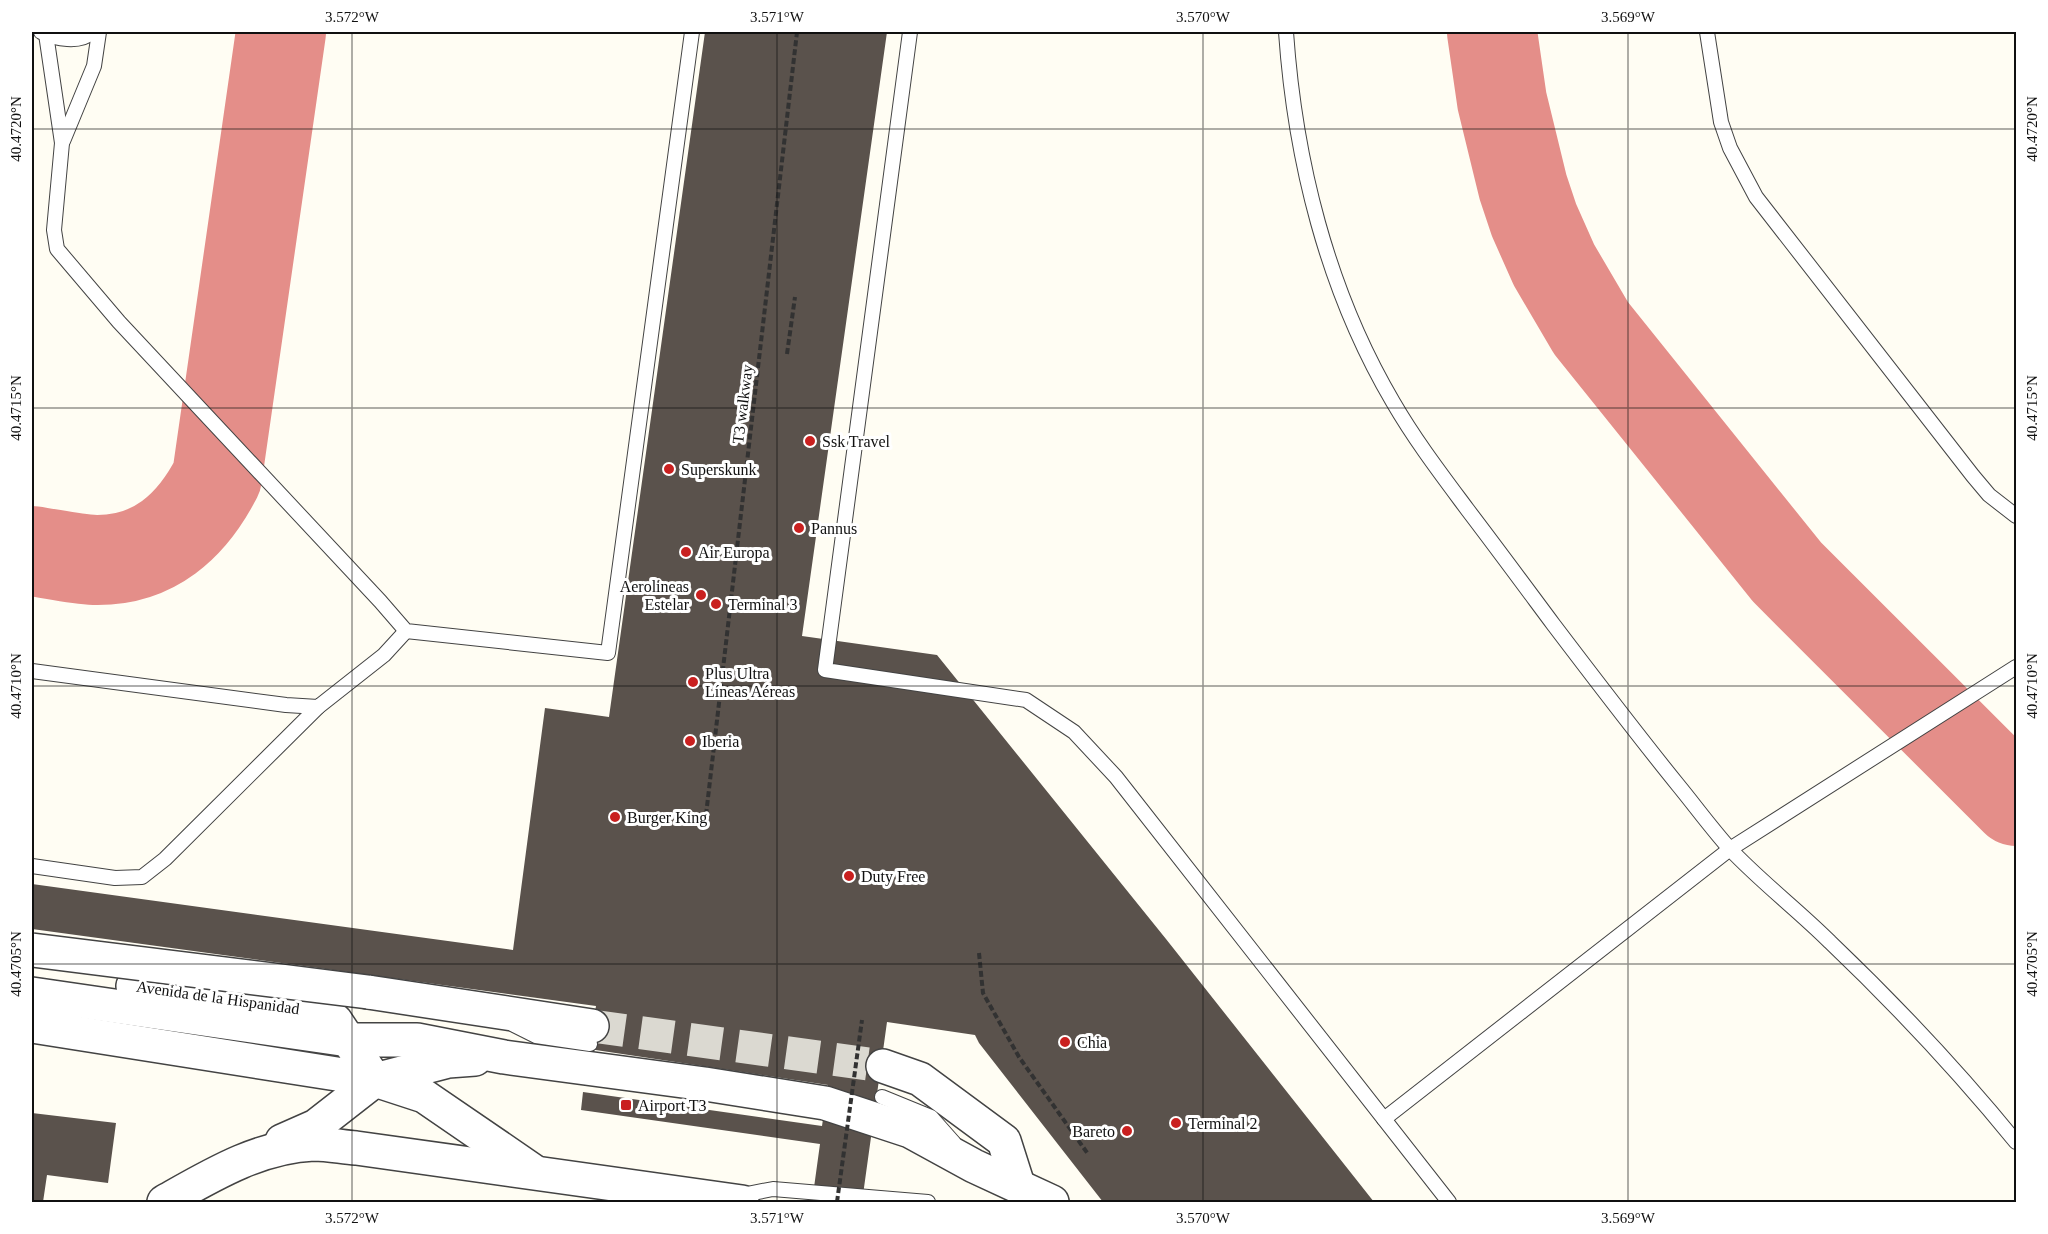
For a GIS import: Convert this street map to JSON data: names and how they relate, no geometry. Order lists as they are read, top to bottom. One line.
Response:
{"streets":{"street":["Avenida de la Hispanidad"],"path":["T3 walkway"]},"places":{"other":["Ssk Travel","Superskunk","Pannus","Air Europa","Aerolineas Estelar","Terminal 3","Plus Ultra Líneas Aéreas","Iberia","Burger King","Duty Free","Chia","Terminal 2","Bareto"],"transit":["Airport T3"]},"coordinates":["3.572°W","3.571°W","3.570°W","3.569°W","40.4720°N","40.4715°N","40.4710°N","40.4705°N"]}
